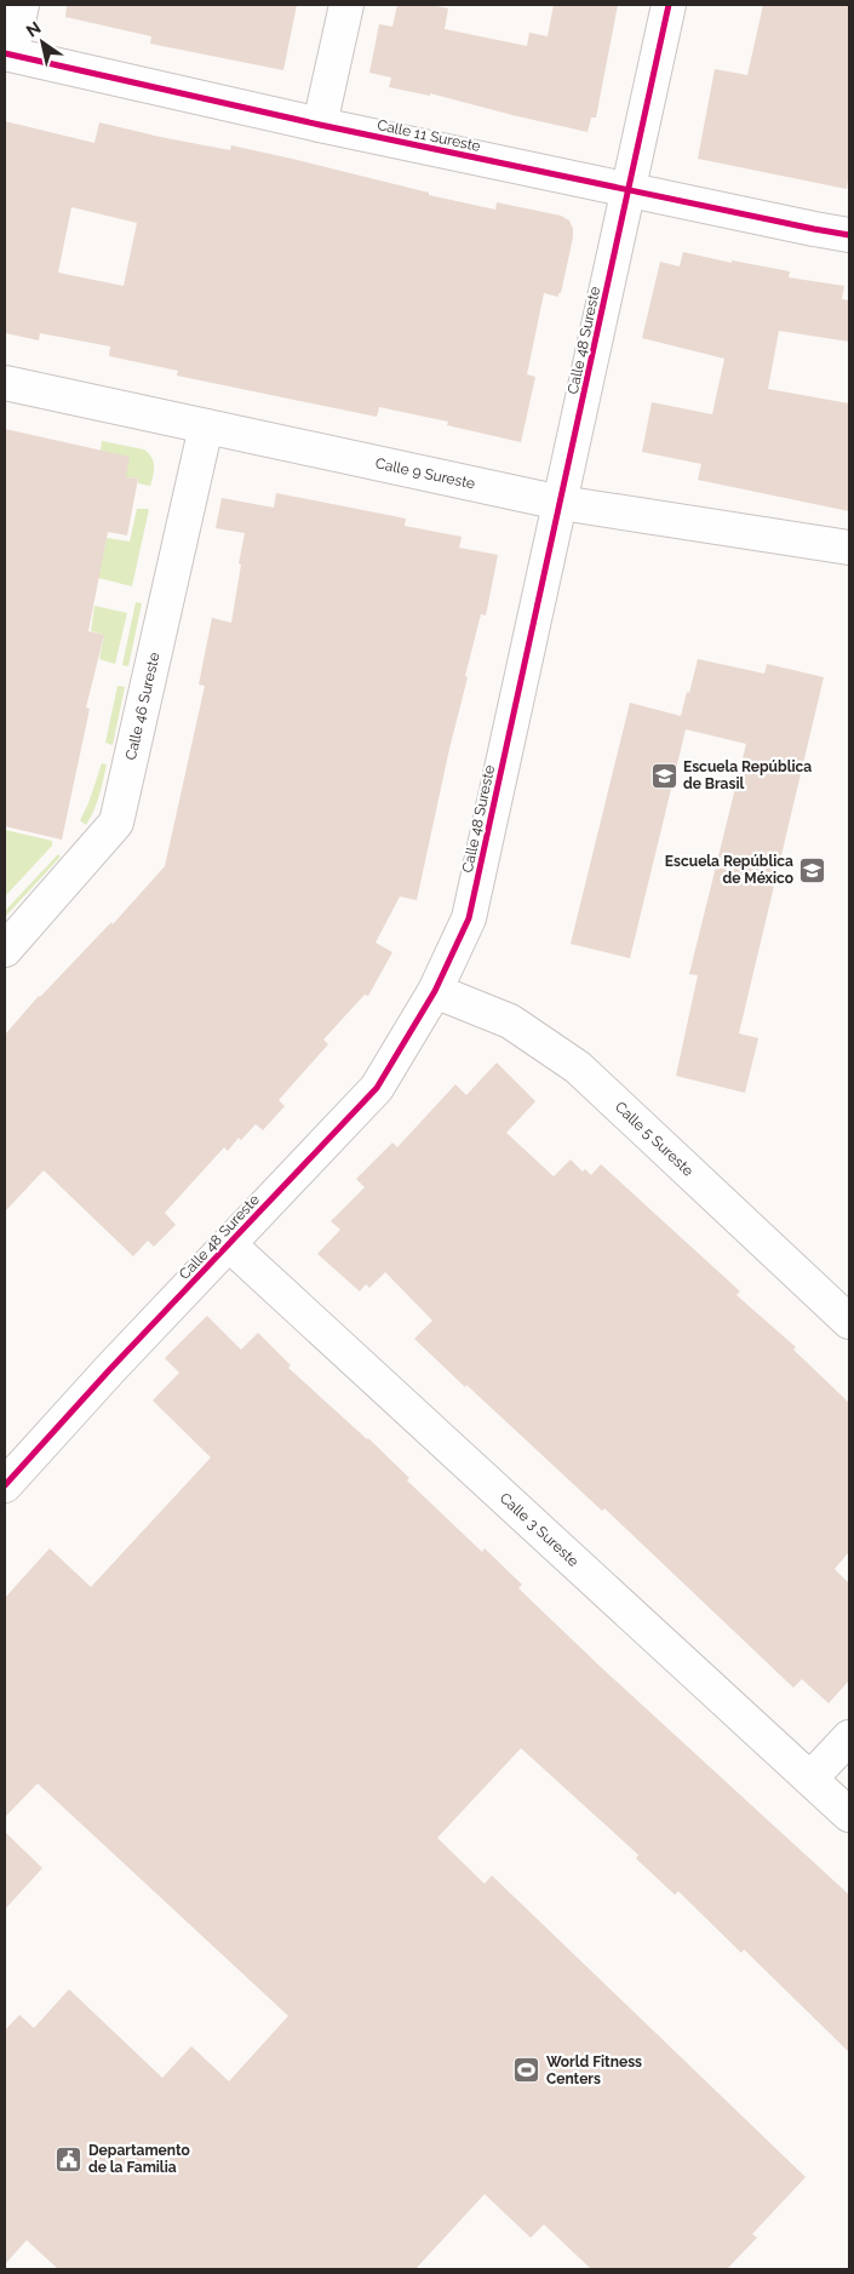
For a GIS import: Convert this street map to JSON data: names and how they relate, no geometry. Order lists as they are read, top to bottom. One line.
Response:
{"streets":{"street":["Calle 11 Sureste","Calle 48 Sureste","Calle 9 Sureste","Calle 46 Sureste","Calle 5 Sureste","Calle 3 Sureste"]},"crossings":[["Calle 11 Sureste","Calle 48 Sureste"],["Calle 48 Sureste","Calle 9 Sureste"],["Calle 48 Sureste","Calle 5 Sureste"],["Calle 48 Sureste","Calle 3 Sureste"],["Calle 9 Sureste","Calle 46 Sureste"]],"places":{"school or university":["Escuela República de Brasil","Escuela República de México"],"sports":["World Fitness Centers"],"public building":["Departamento de la Familia"]},"north":"top left"}
